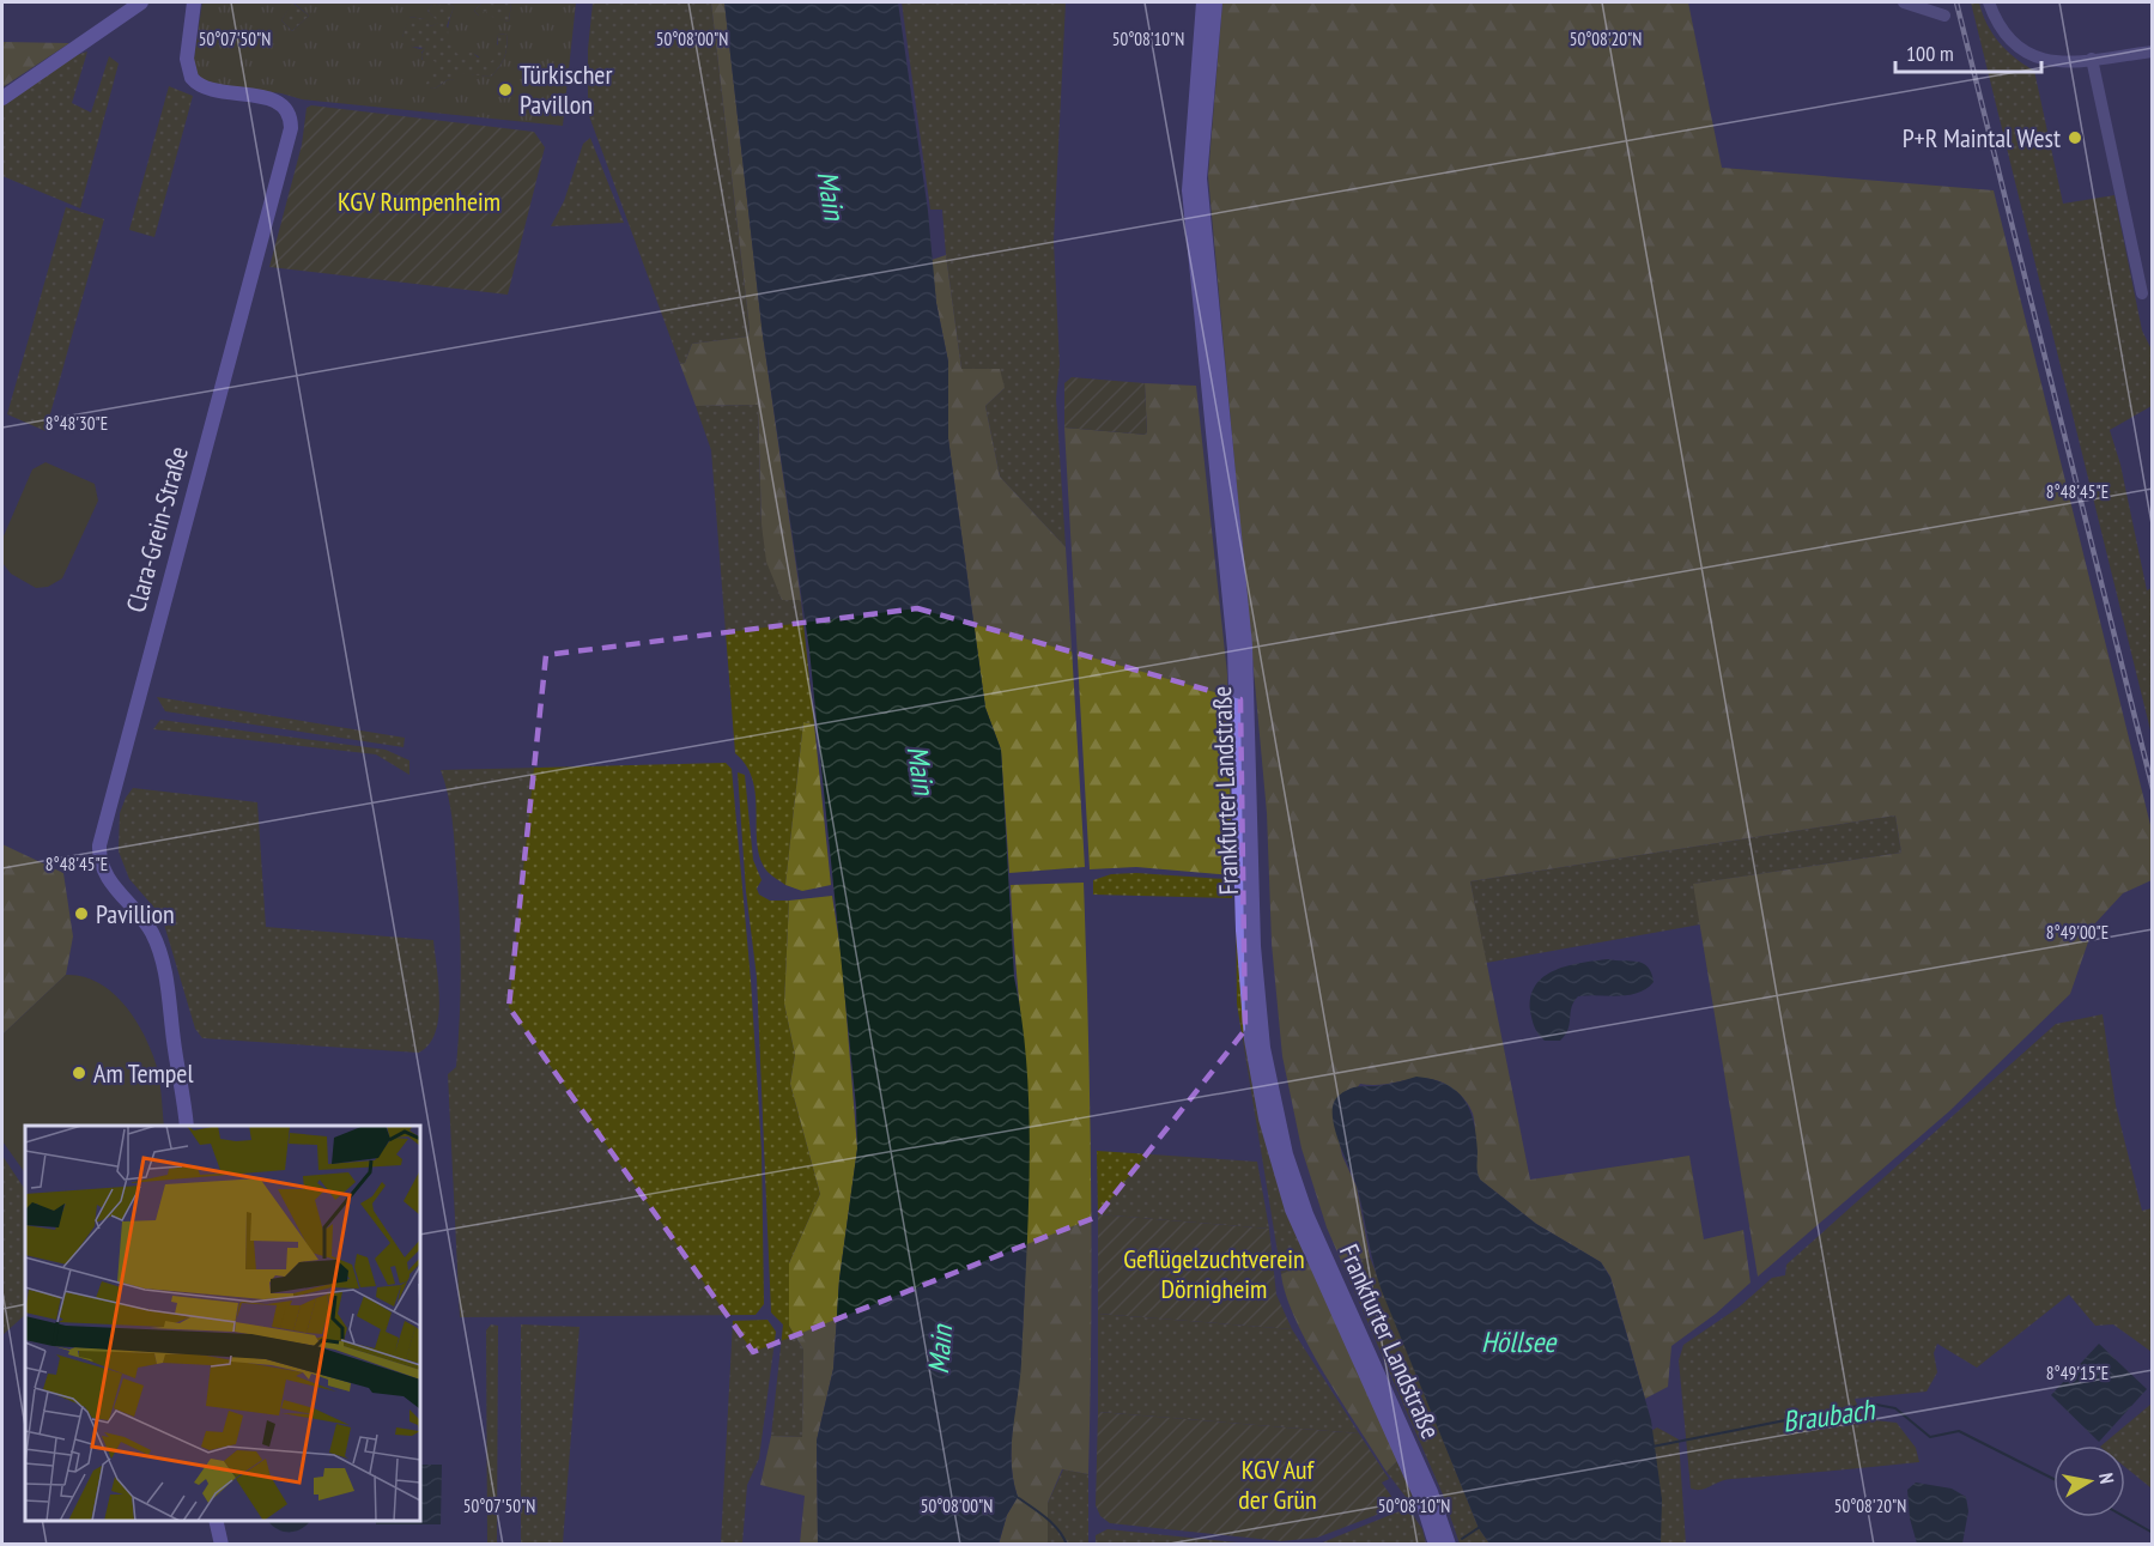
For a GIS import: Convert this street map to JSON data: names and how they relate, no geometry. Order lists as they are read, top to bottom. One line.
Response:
{"streets":{"main road":["Clara-Grein-Straße","Frankfurter Landstraße"]},"water":["Main","Höllsee","Braubach"],"parks":["KGV Rumpenheim","Geflügelzuchtverein Dörnigheim","KGV Auf der Grün"],"places":["Türkischer Pavillon","P+R Maintal West","Pavillion","Am Tempel"],"scale_bar":"100 m","north":"right","coordinates":["50°07'50\"N","50°08'00\"N","50°08'10\"N","50°08'20\"N","8°48'30\"E","8°48'45\"E","8°49'00\"E","8°49'15\"E"]}
